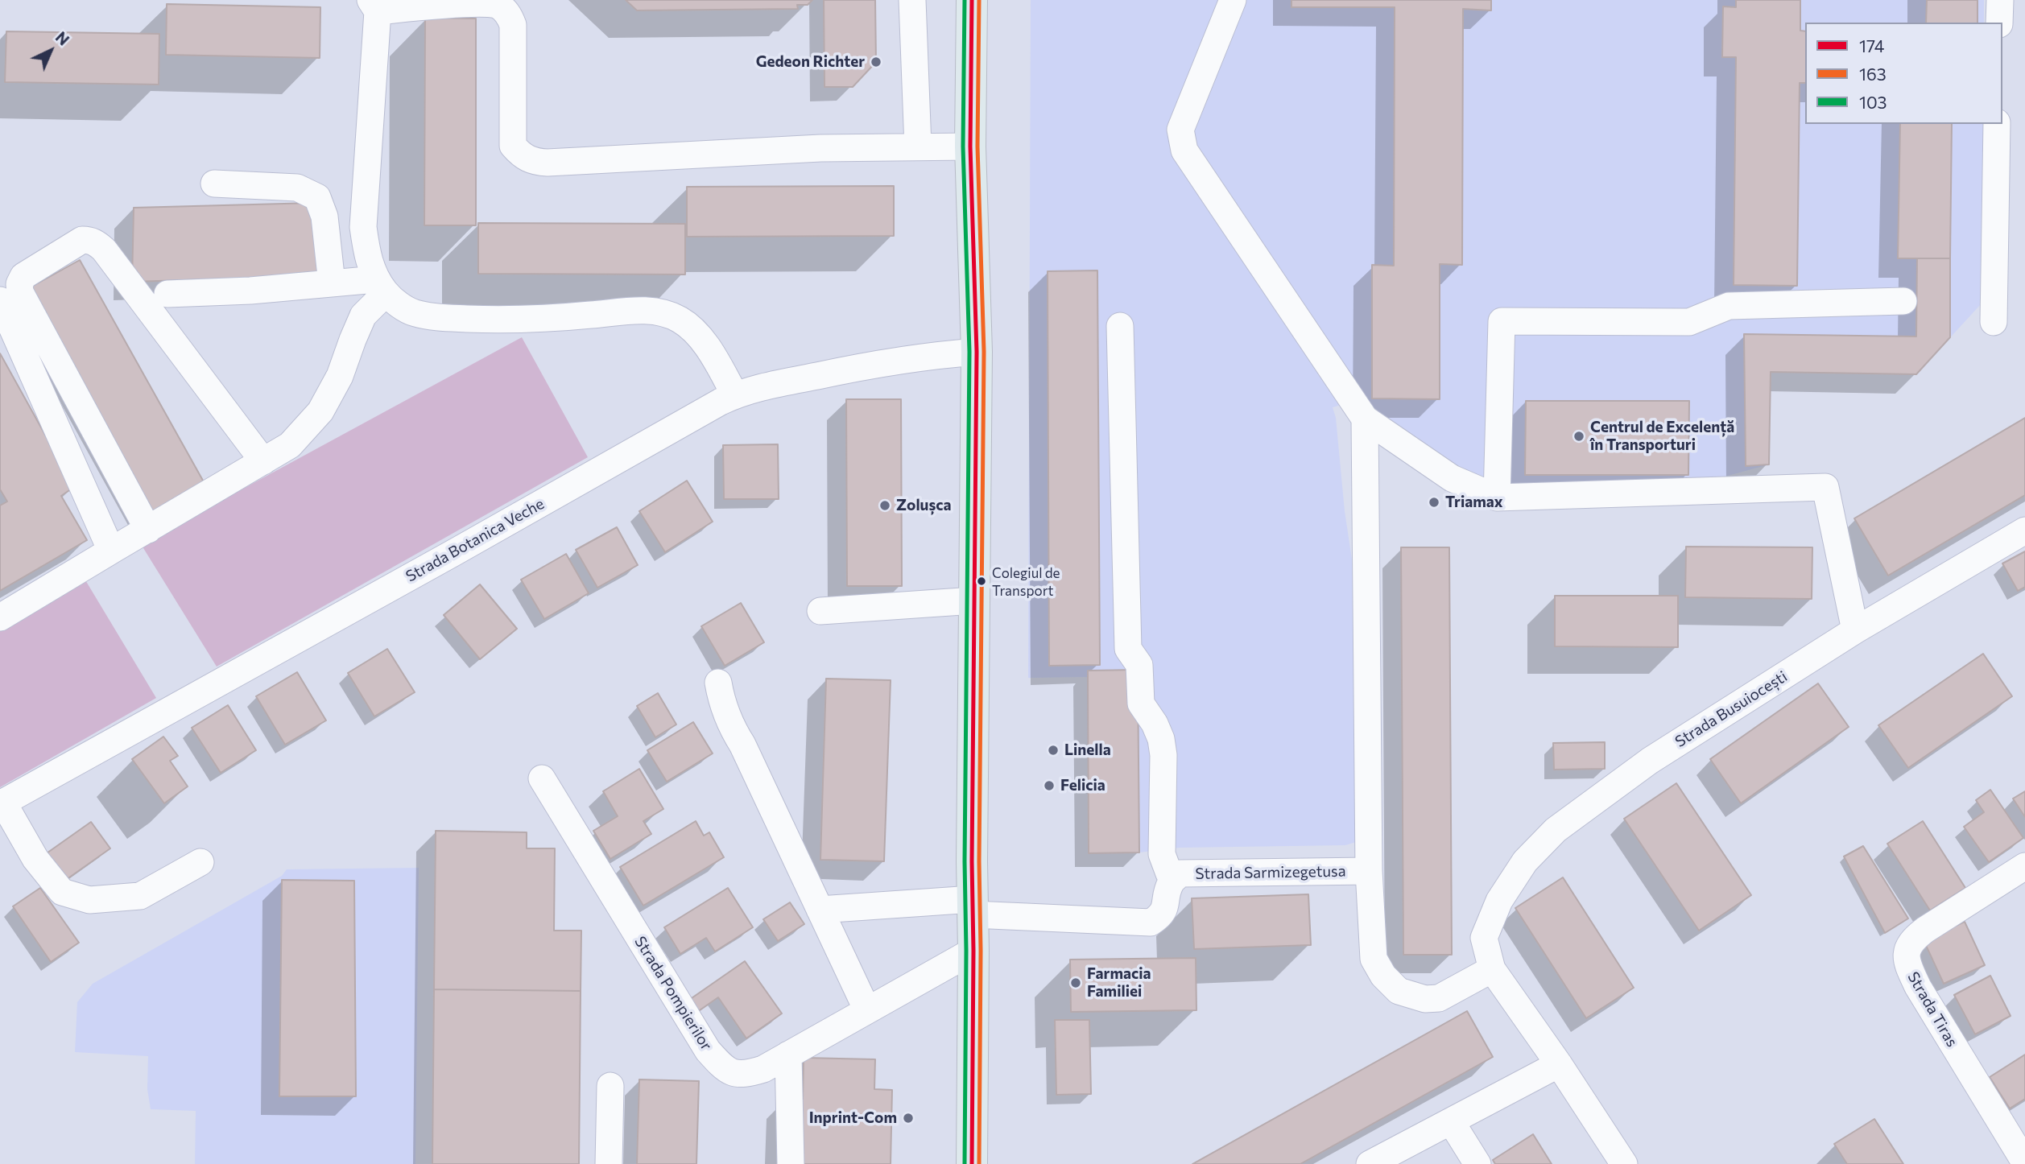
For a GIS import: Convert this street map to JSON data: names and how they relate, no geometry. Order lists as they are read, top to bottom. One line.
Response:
{"streets":{"street":["Strada Botanica Veche","Strada Busuiocești","Strada Sarmizegetusa","Strada Pompierilor","Strada Tiras"]},"crossings":[["Strada Busuiocești","Strada Sarmizegetusa"]],"places":["Gedeon Richter","Centrul de Excelență în Transporturi","Triamax","Zolușca","Colegiul de Transport","Linella","Felicia","Farmacia Familiei","Inprint-Com"],"lines":["transit line 174","transit line 163","transit line 103"],"legend":["174","163","103"],"north":"top right"}
